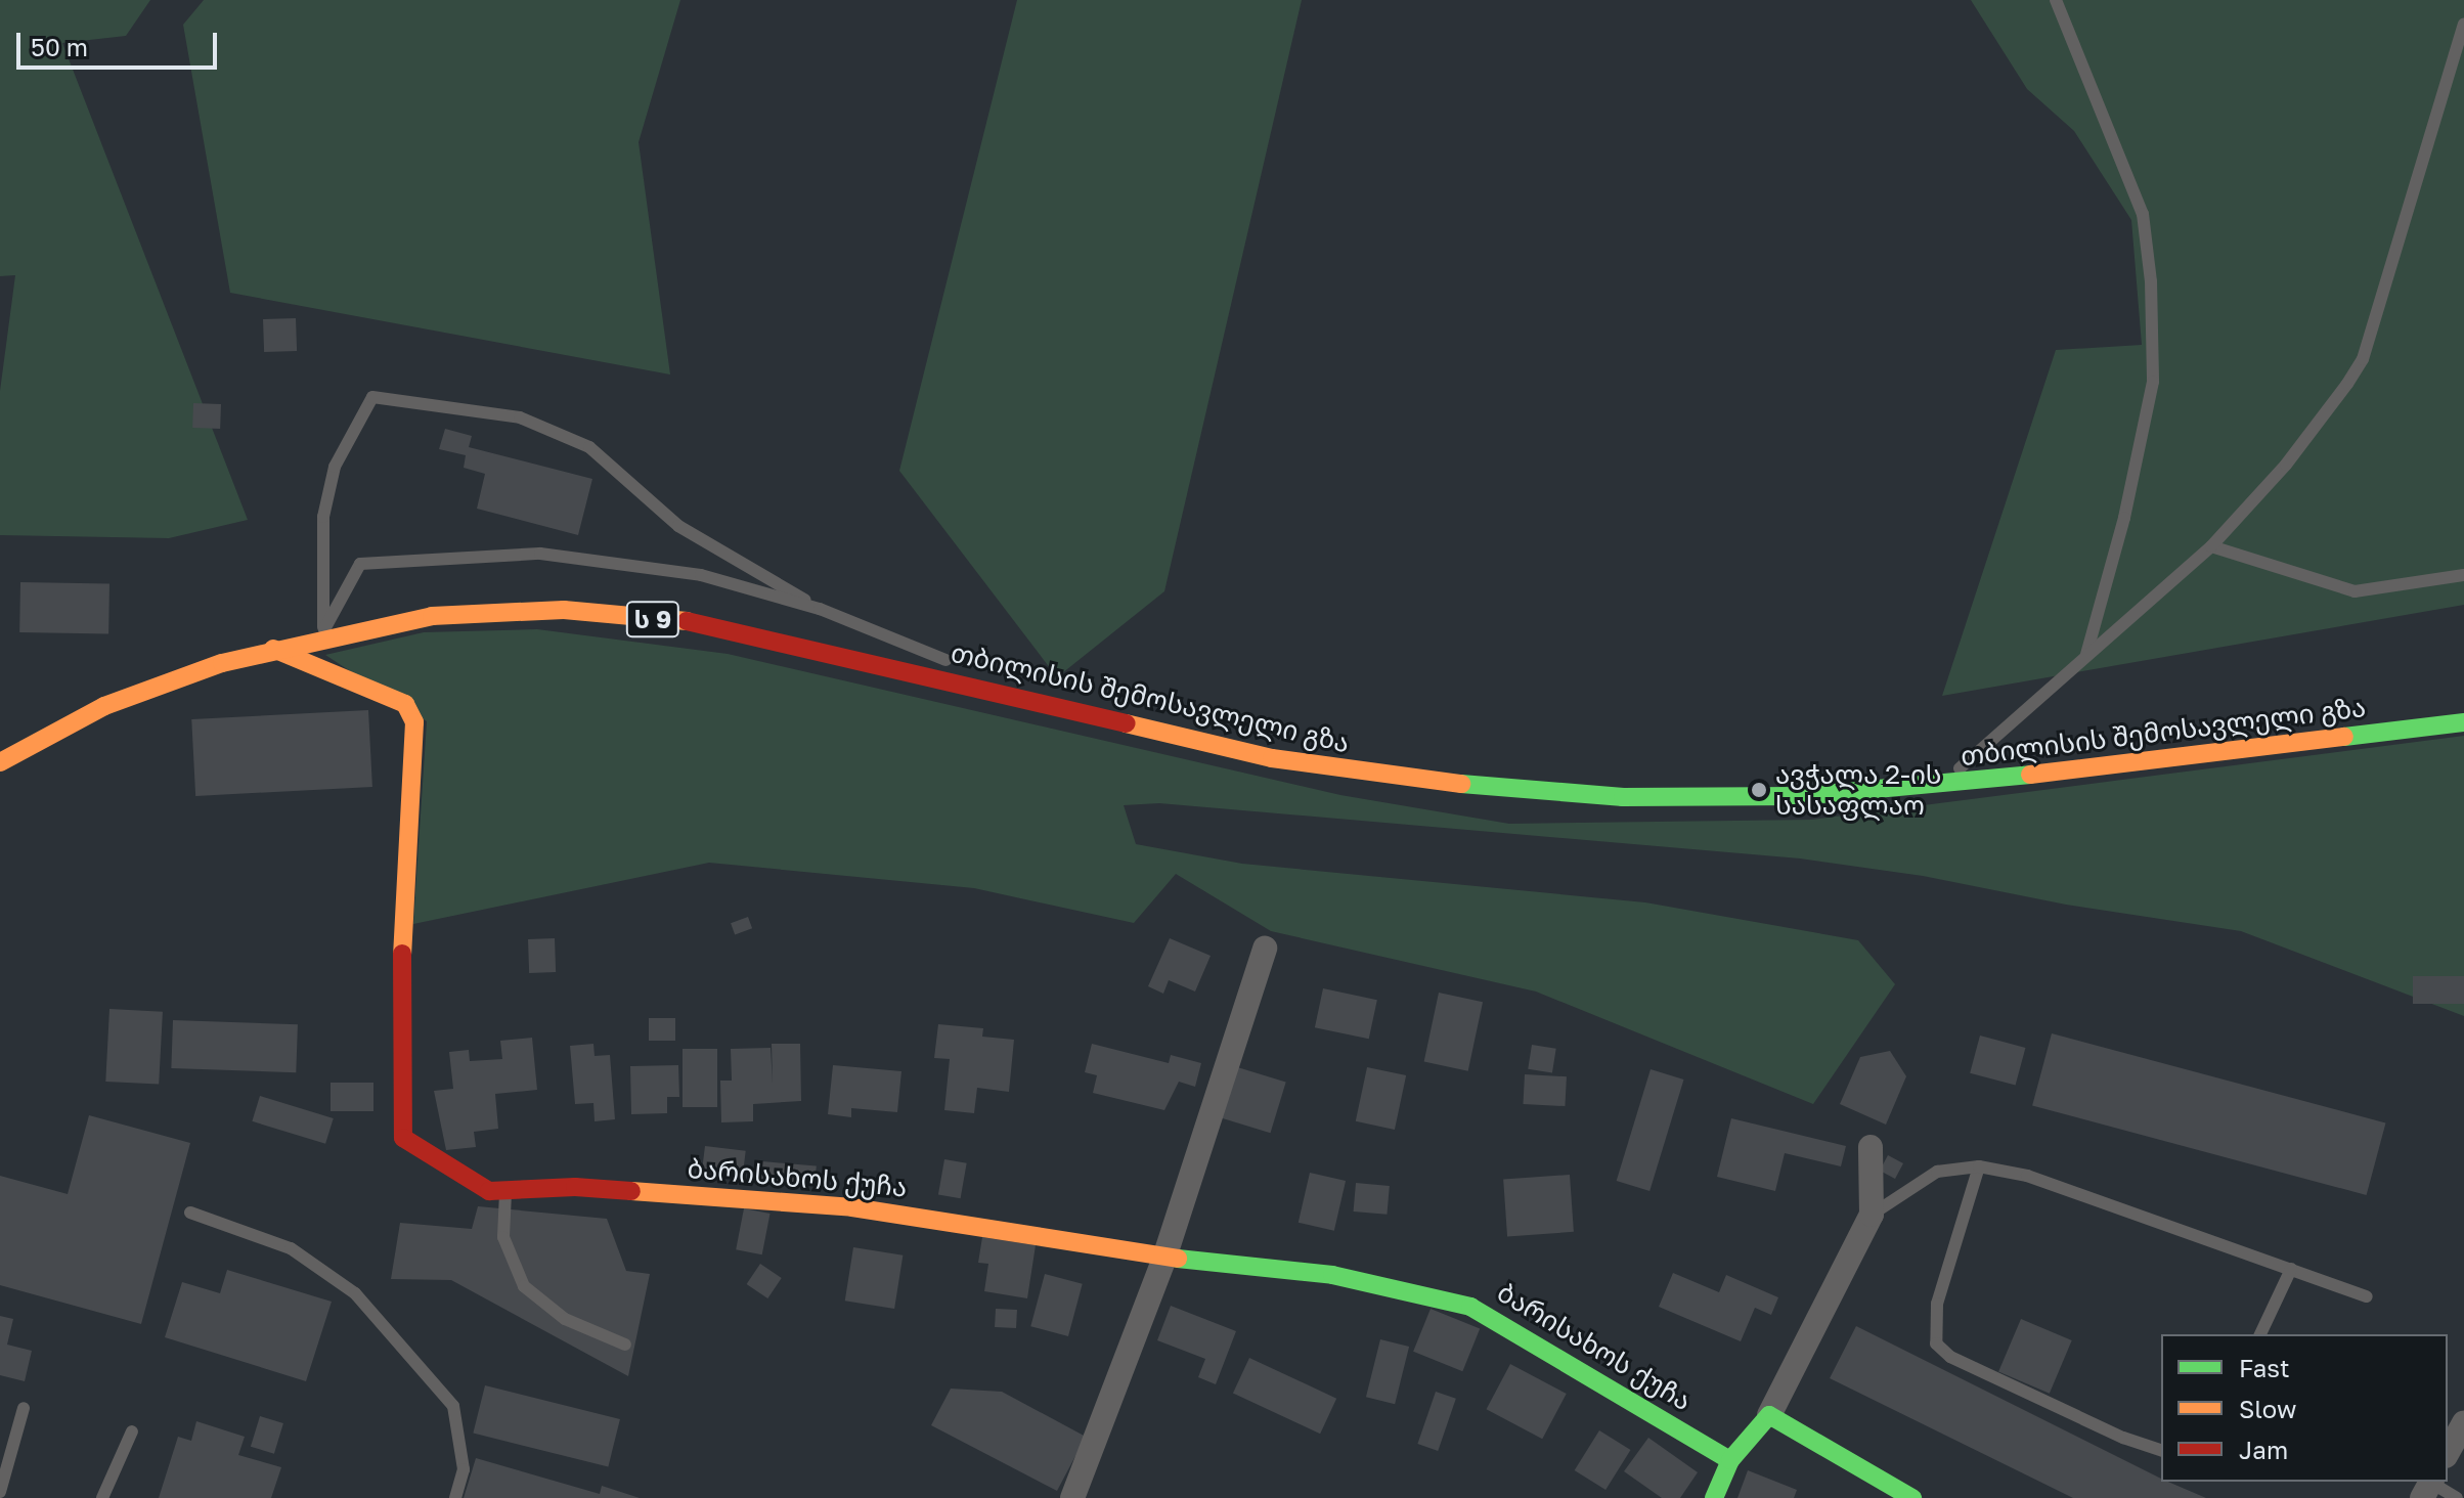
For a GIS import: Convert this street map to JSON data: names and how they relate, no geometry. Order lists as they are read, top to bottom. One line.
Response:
{"streets":{"main road":["ს 9","თბილისის შემოსავლელი გზა","ბარისახოს ქუჩა"]},"crossings":[["თბილისის შემოსავლელი გზა","ბარისახოს ქუჩა"]],"places":["ავჭალა 2-ის სასაფლაო"],"legend":["Fast","Slow","Jam"],"scale_bar":"50 m"}
